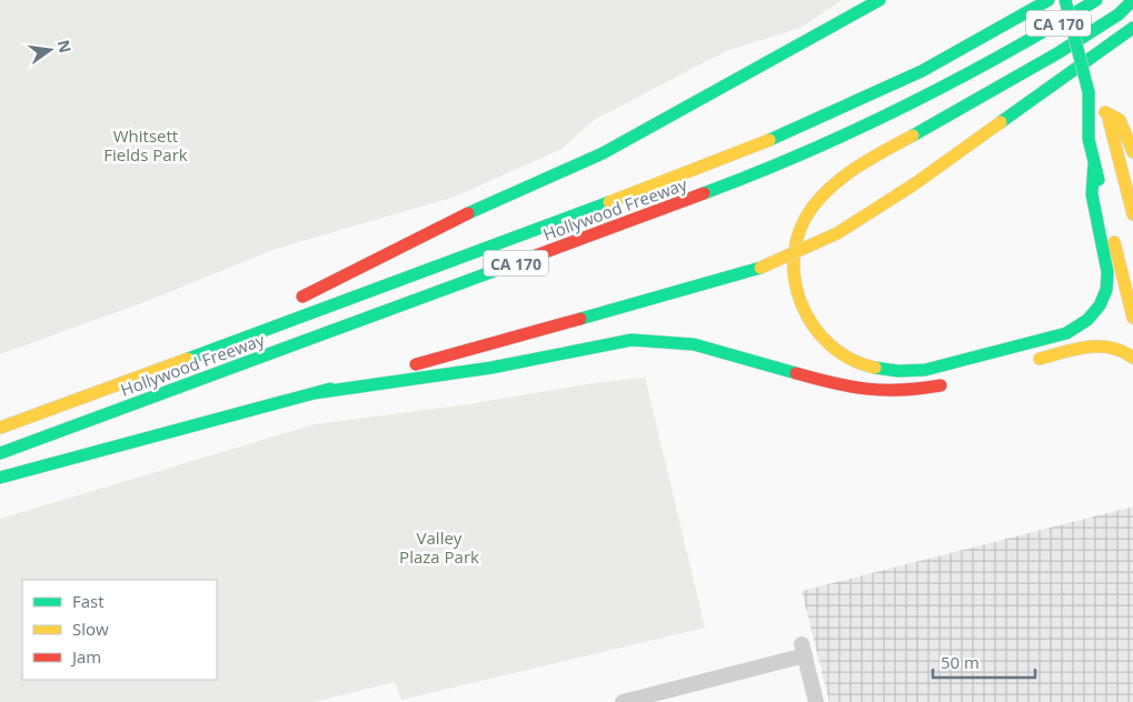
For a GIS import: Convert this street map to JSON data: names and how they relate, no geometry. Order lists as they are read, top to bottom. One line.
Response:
{"streets":{"main road":["CA 170","Hollywood Freeway"]},"parks":["Whitsett Fields Park","Valley Plaza Park"],"legend":["Fast","Slow","Jam"],"scale_bar":"50 m","north":"right"}
